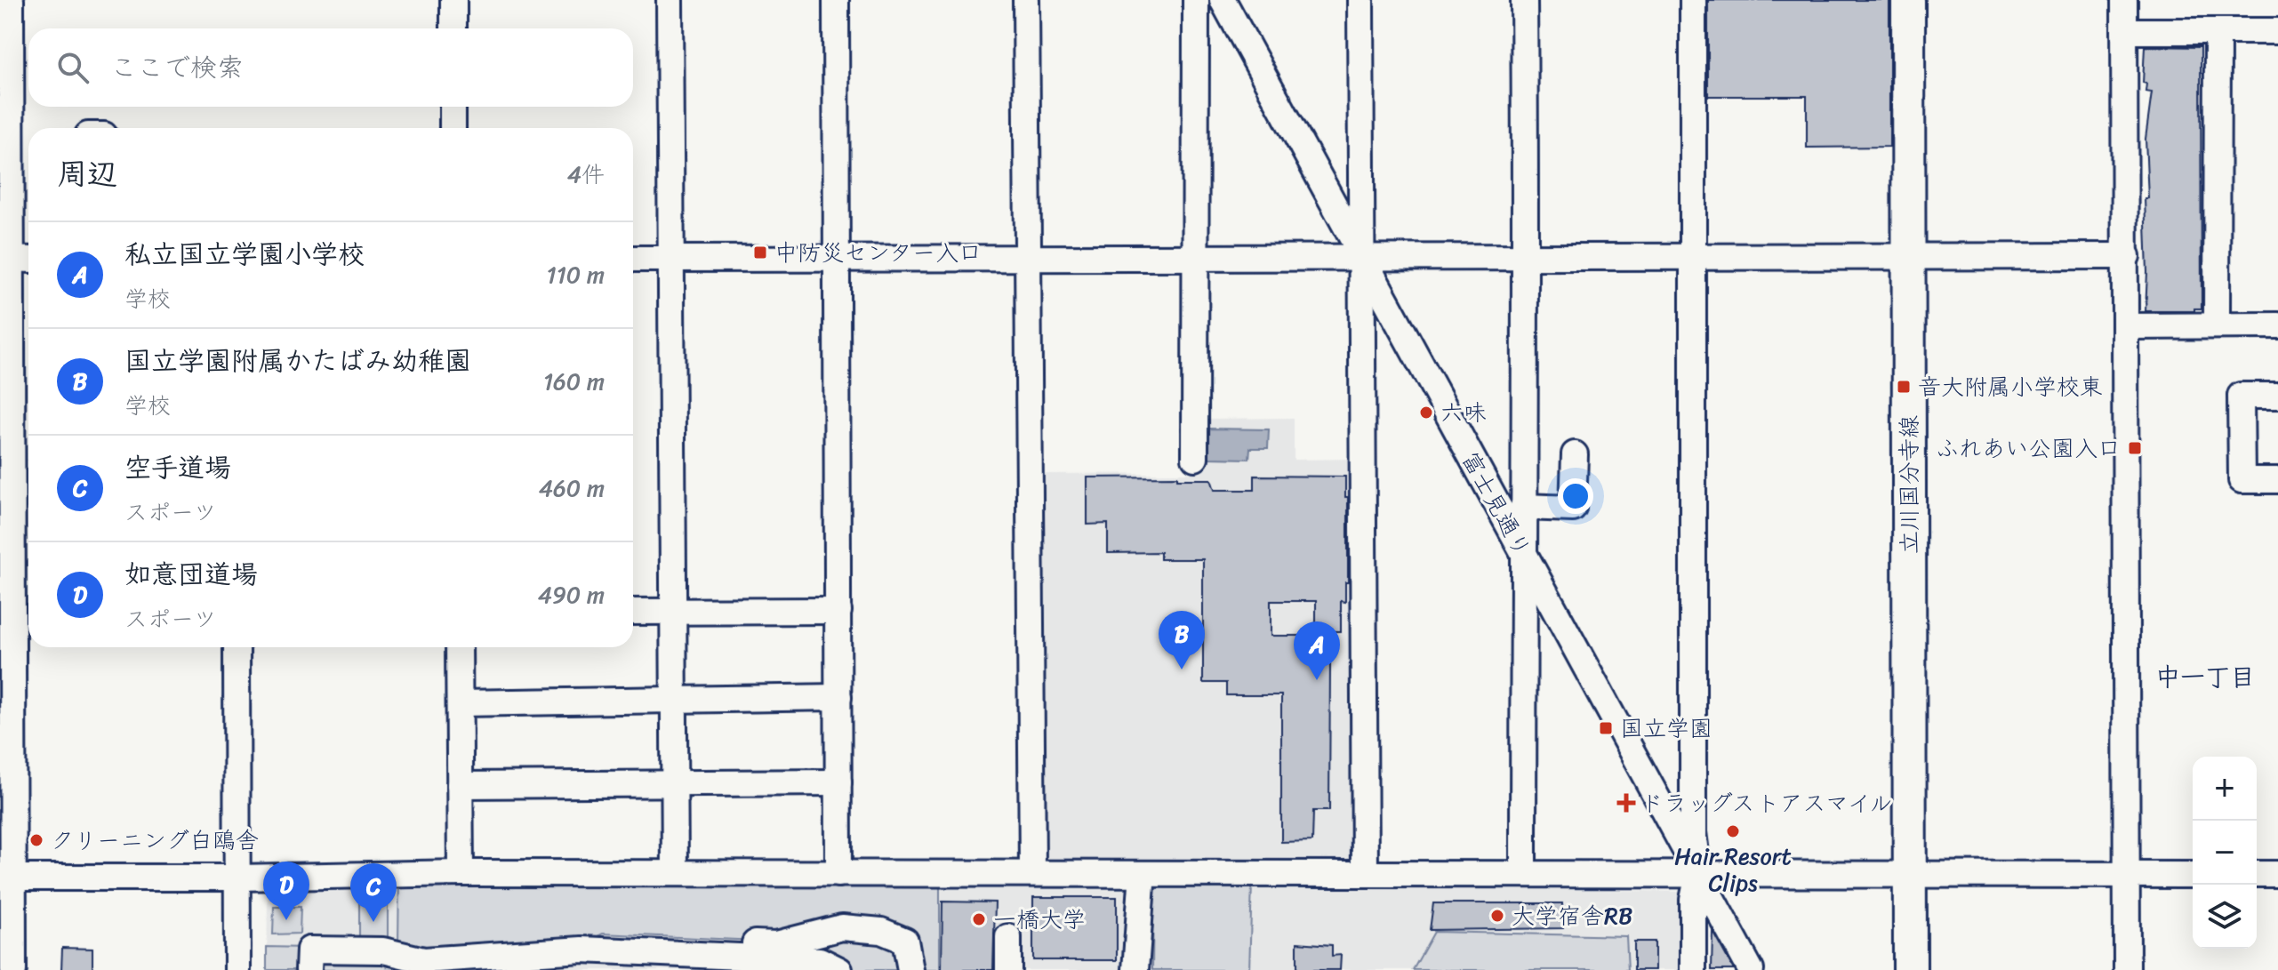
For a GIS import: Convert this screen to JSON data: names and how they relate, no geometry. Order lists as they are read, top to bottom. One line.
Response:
{"streets":{"main road":["立川国分寺線"],"street":["富士見通り"]},"districts":["中一丁目"],"places":{"transit":["中防災センター入口","音大附属小学校東","ふれあい公園入口","国立学園"],"other":["六味","Hair Resort Clips","クリーニング白鴎舎","大学宿舎RB","一橋大学"],"health":["ドラッグストアスマイル"]},"page":{"search":"ここで検索","heading":["周辺","4件"],"list":[{"mark":"A","name":"私立国立学園小学校","note":"学校","value":"110 m"},{"mark":"B","name":"国立学園附属かたばみ幼稚園","note":"学校","value":"160 m"},{"mark":"C","name":"空手道場","note":"スポーツ","value":"460 m"},{"mark":"D","name":"如意団道場","note":"スポーツ","value":"490 m"}],"pins":["B","A","D","C"],"map_buttons":["+","−"]}}
